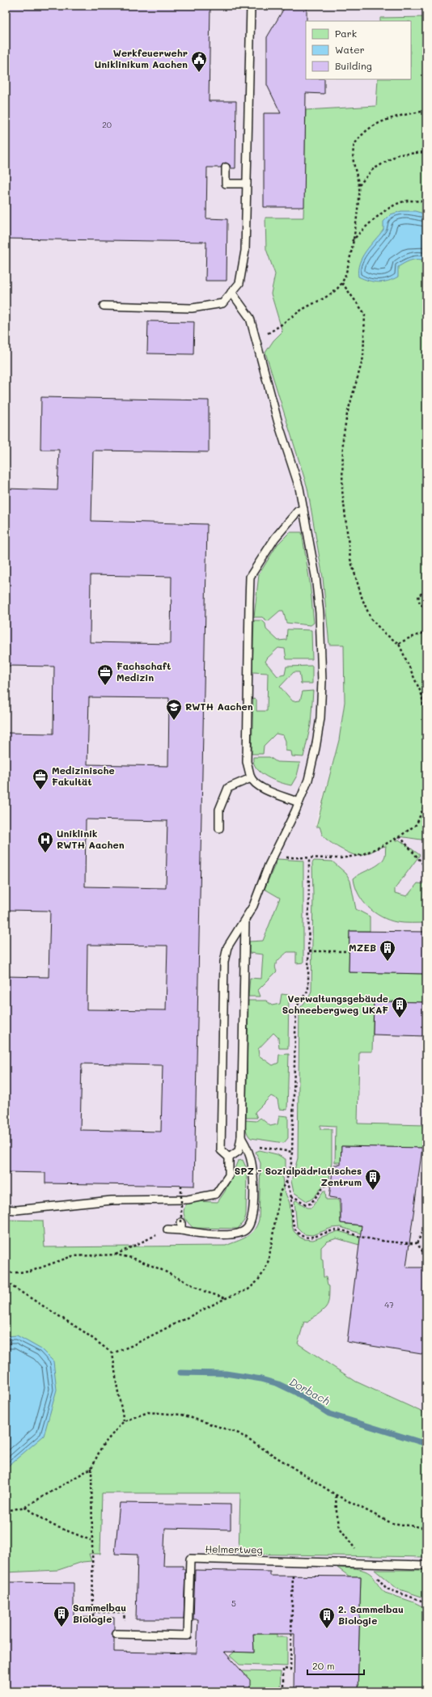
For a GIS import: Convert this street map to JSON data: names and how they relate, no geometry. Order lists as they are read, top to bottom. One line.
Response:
{"streets":{"lane":["Helmertweg"]},"water":["Dorbach"],"places":{"public building":["Werkfeuerwehr Uniklinikum Aachen"],"office":["Fachschaft Medizin","Medizinische Fakultät"],"school or university":["RWTH Aachen"],"hospital":["Uniklinik RWTH Aachen"],"building":["MZEB","Verwaltungsgebäude Schneebergweg UKAF","SPZ - Sozialpädriatisches Zentrum","Sammelbau Biologie","2. Sammelbau Biologie"]},"house_numbers":["20","47","5"],"legend":["Park","Water","Building"],"scale_bar":"20 m"}
